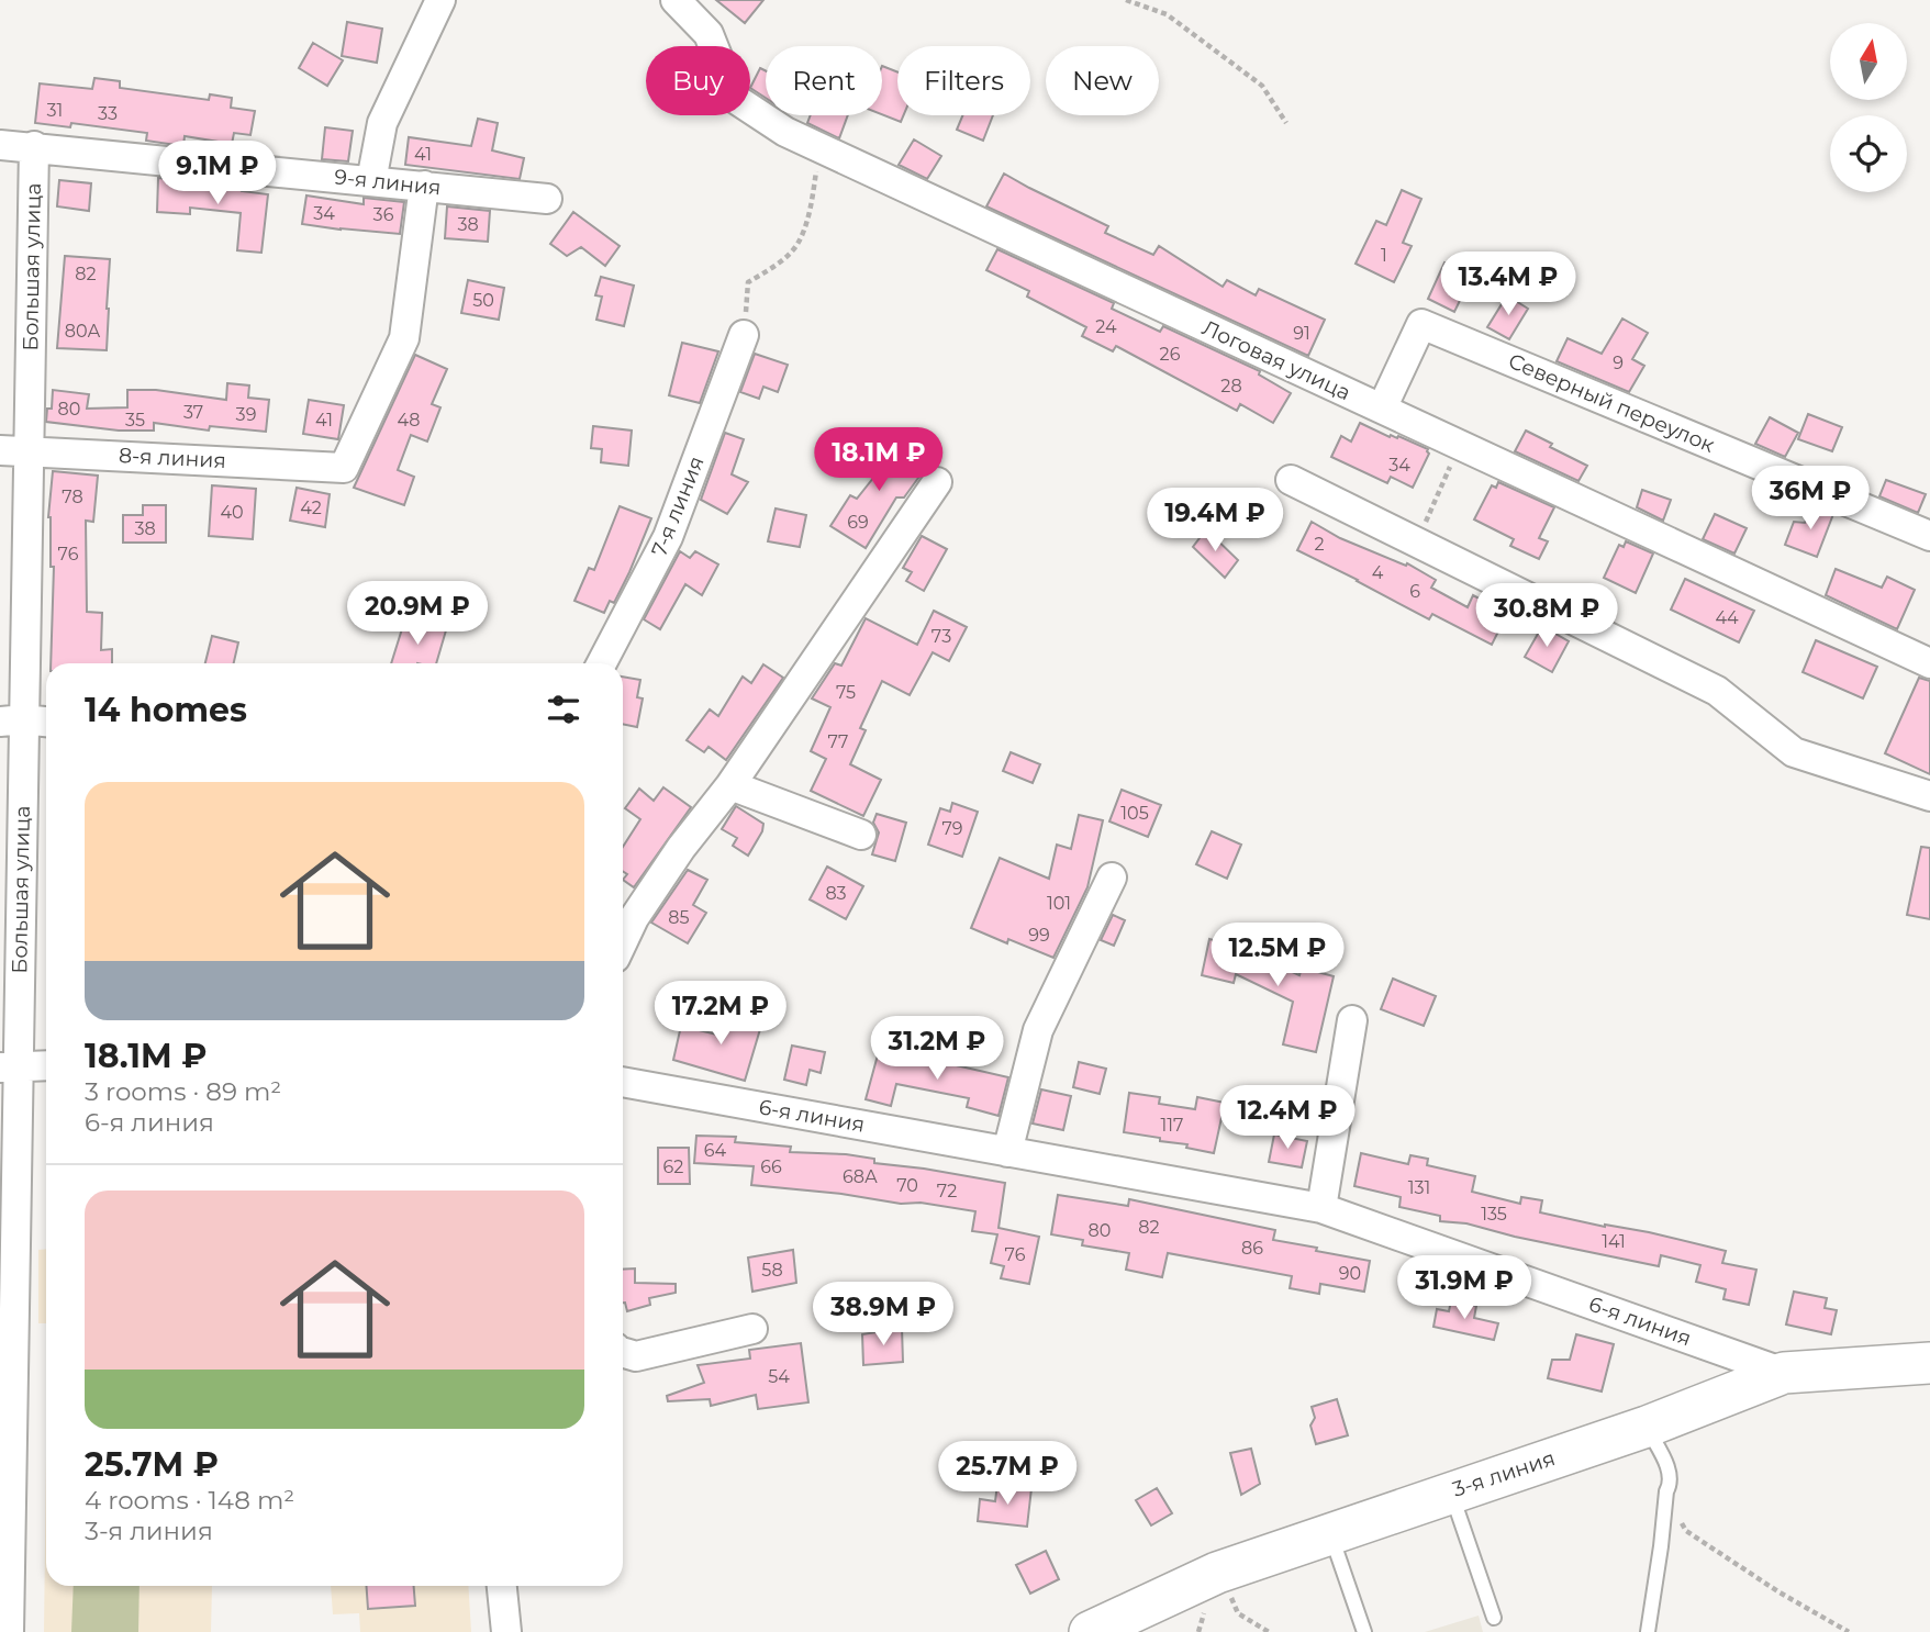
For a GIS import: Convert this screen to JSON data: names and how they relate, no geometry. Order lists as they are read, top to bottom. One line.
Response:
{"streets":{"main road":["3-я линия"],"street":["9-я линия","Большая улица","Логовая улица","Северный переулок","8-я линия","7-я линия","6-я линия"]},"crossings":[["9-я линия","Большая улица"],["9-я линия","8-я линия"],["Большая улица","8-я линия"],["Логовая улица","Северный переулок"],["6-я линия","3-я линия"]],"house_numbers":["31","33","41","34","36","38","1","82","50","24","80А","91","26","9","28","80","37","39","35","41","48","34","78","42","40","69","38","2","76","4","6","44","73","75","77","105","79","83","101","85","99","117","64","62","66","68А","70","131","72","135","82","80","141","86","76","58","90","54"],"north":"top","page":{"chip":["Buy","Rent","Filters","New"],"price":["9.1M ₽","13.4M ₽","18.1M ₽","36M ₽","19.4M ₽","20.9M ₽","30.8M ₽","12.5M ₽","17.2M ₽","31.2M ₽","12.4M ₽","31.9M ₽","38.9M ₽","25.7M ₽"],"heading":"14 homes","list":[{"name":"18.1M ₽","note":"3 rooms · 89 m² · 6-я линия"},{"name":"25.7M ₽","note":"4 rooms · 148 m² · 3-я линия"}]}}
